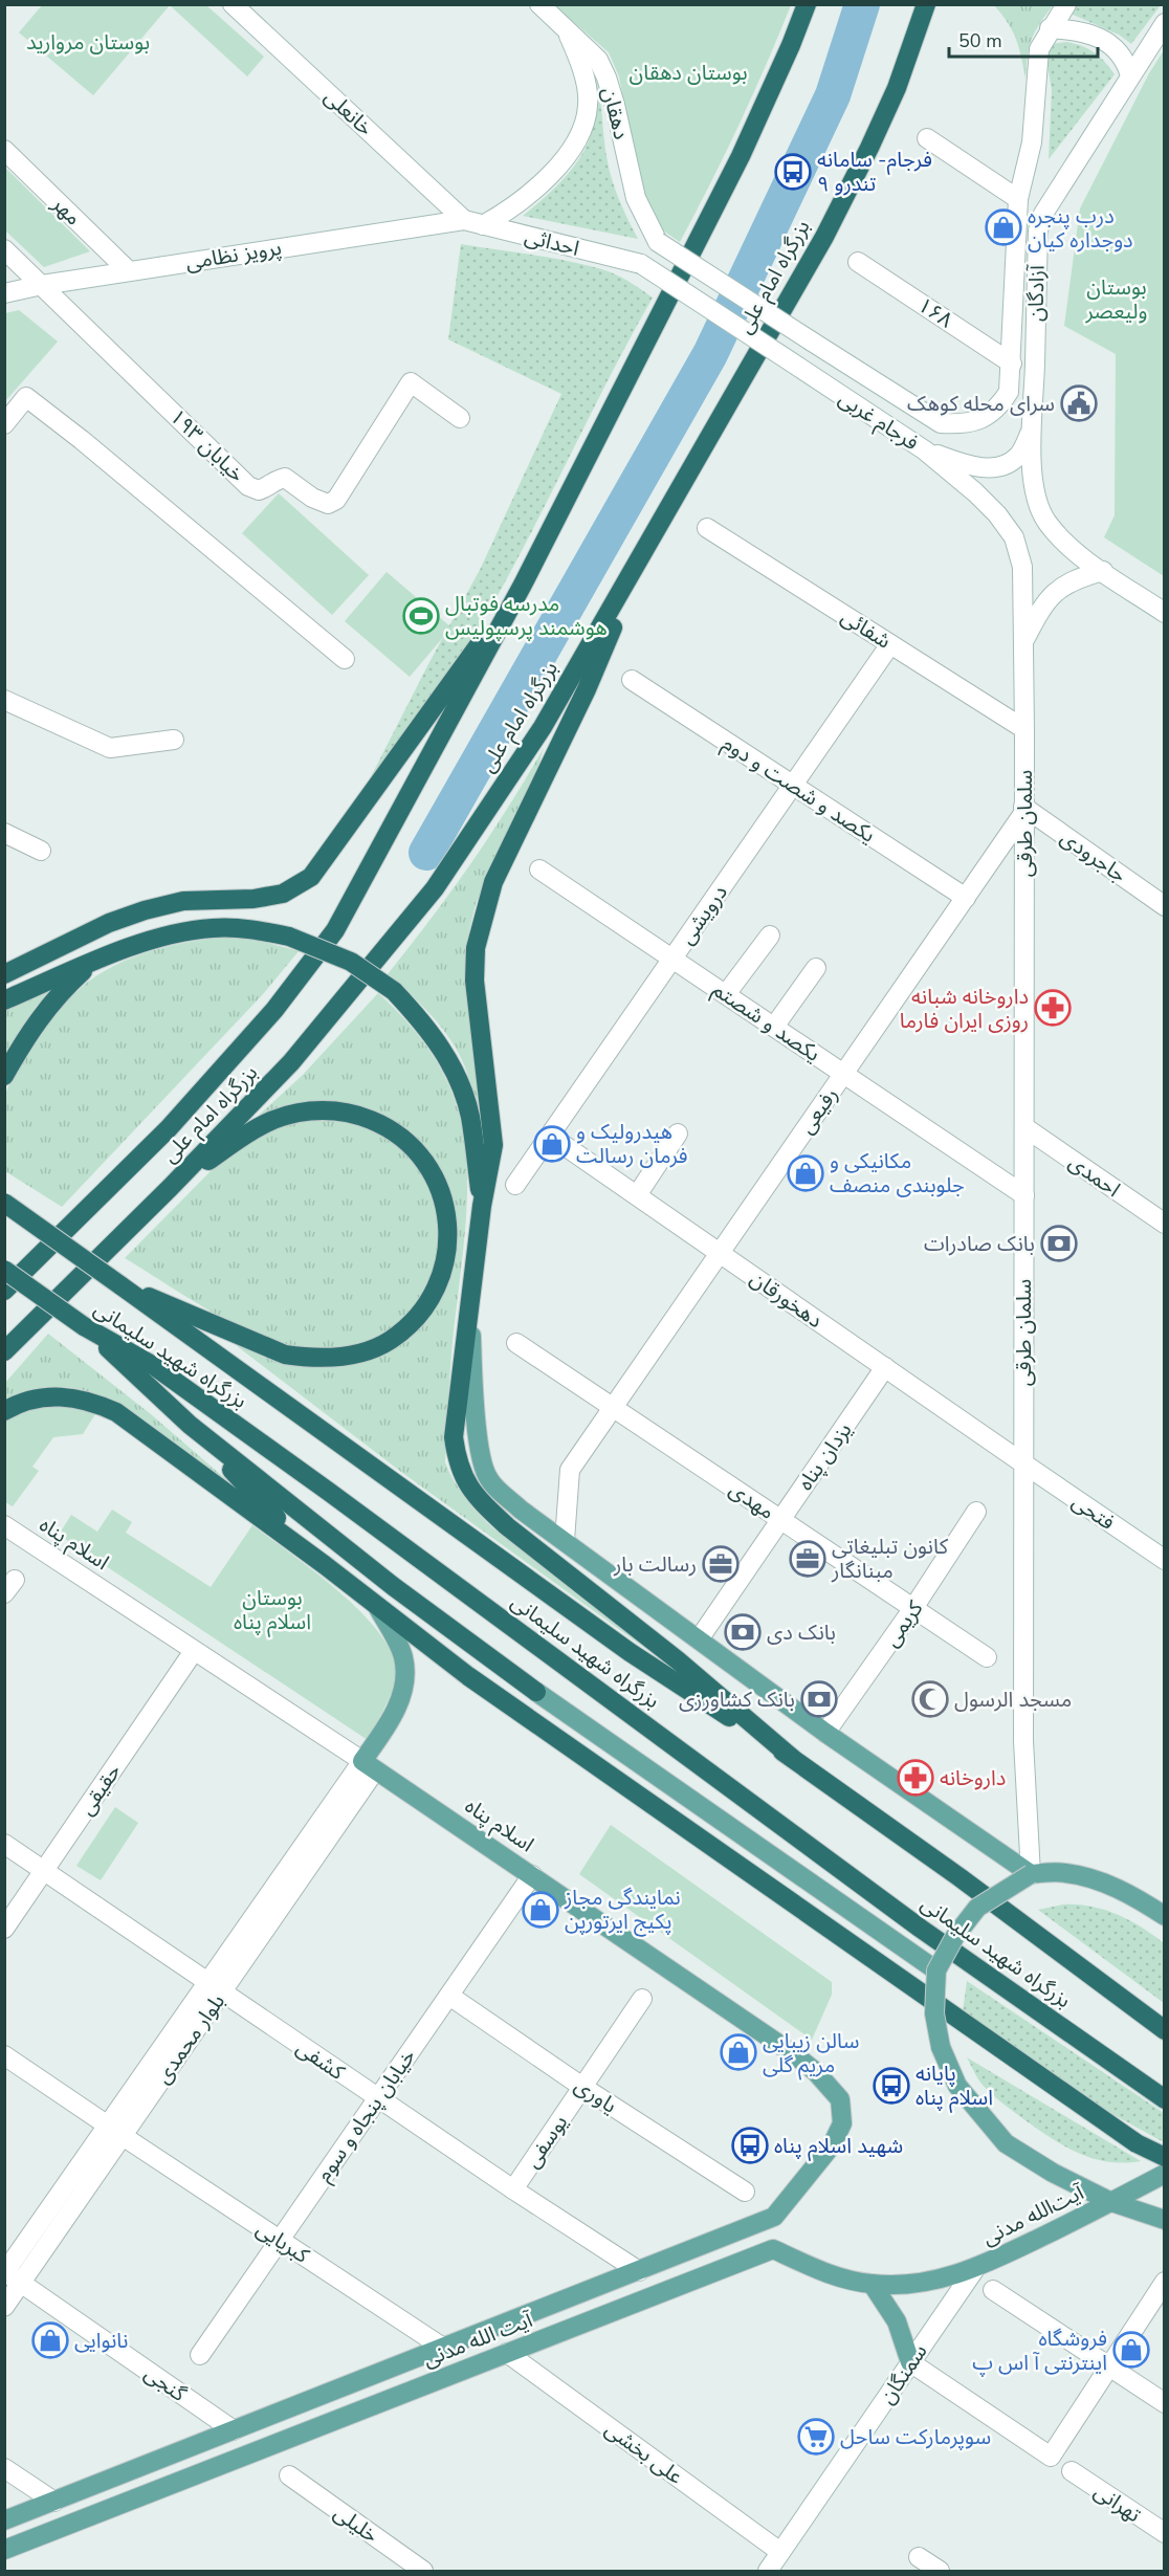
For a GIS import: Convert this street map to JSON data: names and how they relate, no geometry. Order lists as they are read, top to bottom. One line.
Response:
{"streets":{"highway":["بزرگراه امام علی","بزرگراه شهید سلیمانی"],"main road":["اسلام پناه","آیت‌الله مدنی","آیت الله مدنی"],"street":["خانعلی","دهقان","مهر","احداثی","پرویز نظامی","آزادگان","۱۶۸","فرجام غربی","خیابان ۱۹۳","شفائی","یکصد و شصت و دوم","سلمان طرقی","جاجرودی","درویشی","یکصد و شصتم","رفیعی","احمدی","دهخورقان","یزدان پناه","مهدی","فتحی","کریمی","حقیقی","بلوار محمدی","کشفی","یاوری","خیابان پنجاه و سوم","یوسفی","کبریایی","سمنگان","گنجی","علی بخشی","تهرانی","خلیلی"]},"crossings":[["خانعلی","احداثی"],["خانعلی","پرویز نظامی"],["دهقان","فرجام غربی"],["مهر","پرویز نظامی"],["احداثی","پرویز نظامی"],["احداثی","فرجام غربی"],["پرویز نظامی","خیابان ۱۹۳"],["۱۶۸","فرجام غربی"],["فرجام غربی","سلمان طرقی"],["شفائی","سلمان طرقی"],["شفائی","درویشی"],["یکصد و شصت و دوم","درویشی"],["یکصد و شصت و دوم","رفیعی"],["سلمان طرقی","جاجرودی"],["سلمان طرقی","یکصد و شصتم"],["سلمان طرقی","رفیعی"],["سلمان طرقی","احمدی"],["سلمان طرقی","دهخورقان"],["سلمان طرقی","فتحی"],["جاجرودی","رفیعی"],["درویشی","یکصد و شصتم"],["درویشی","دهخورقان"],["یکصد و شصتم","رفیعی"],["رفیعی","دهخورقان"],["رفیعی","مهدی"],["دهخورقان","یزدان پناه"],["دهخورقان","فتحی"],["یزدان پناه","مهدی"],["مهدی","کریمی"],["اسلام پناه","حقیقی"],["اسلام پناه","بلوار محمدی"],["اسلام پناه","خیابان پنجاه و سوم"],["اسلام پناه","آیت الله مدنی"],["حقیقی","کشفی"],["بلوار محمدی","کشفی"],["بلوار محمدی","کبریایی"],["بلوار محمدی","گنجی"],["کشفی","خیابان پنجاه و سوم"],["کشفی","یوسفی"],["کشفی","آیت الله مدنی"],["یاوری","خیابان پنجاه و سوم"],["یاوری","یوسفی"],["خیابان پنجاه و سوم","کبریایی"],["آیت‌الله مدنی","آیت الله مدنی"],["آیت‌الله مدنی","سمنگان"],["کبریایی","آیت الله مدنی"],["آیت الله مدنی","سمنگان"],["آیت الله مدنی","گنجی"],["آیت الله مدنی","علی بخشی"],["سمنگان","علی بخشی"]],"parks":["بوستان مروارید","بوستان دهقان","بوستان ولیعصر","بوستان اسلام پناه"],"places":{"bus stop":["فرجام- سامانه ۹ تندرو","پایانه اسلام پناه","شهید اسلام پناه"],"shop":["درب پنجره دوجداره کیان","هیدرولیک و فرمان رسالت","مکانیکی و جلوبندی منصف","نمایندگی مجاز پکیج ایرتورپن","سالن زیبایی مریم گلی","نانوایی","فروشگاه اینترنتی آ اس پ"],"public building":["سرای محله کوهک"],"sports":["مدرسه فوتبال هوشمند پرسپولیس"],"pharmacy":["داروخانه شبانه روزی ایران فارما","داروخانه"],"bank":["بانک صادرات","بانک دی","بانک کشاورزی"],"office":["کانون تبلیغاتی مبنانگار","رسالت بار"],"mosque":["مسجد الرسول"],"supermarket":["سوپرمارکت ساحل"]},"scale_bar":"50 m"}
